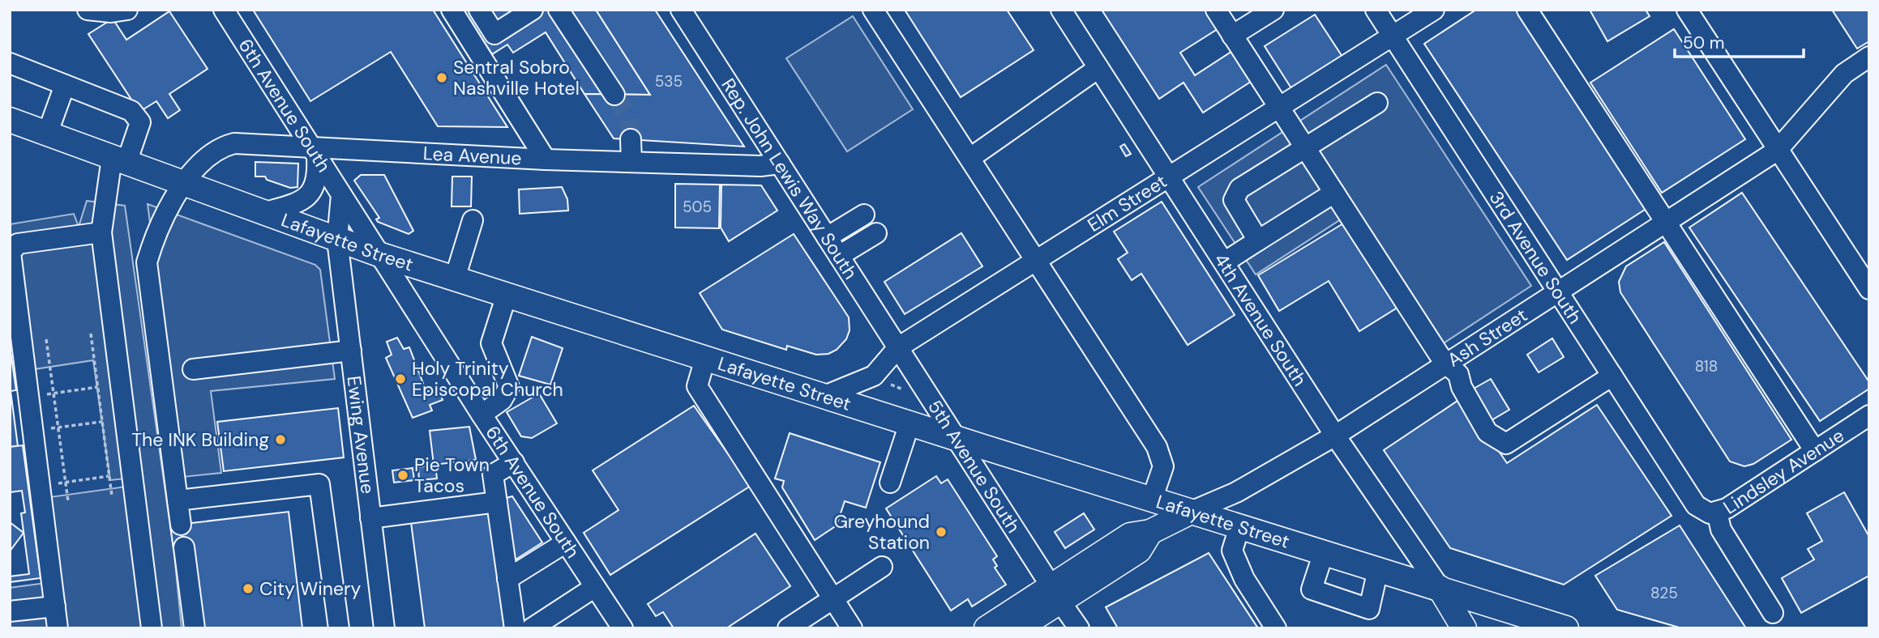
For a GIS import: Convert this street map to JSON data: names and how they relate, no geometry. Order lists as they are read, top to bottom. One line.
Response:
{"streets":{"main road":["Lafayette Street","4th Avenue South"],"street":["6th Avenue South","Lea Avenue","Rep. John Lewis Way South","Elm Street","3rd Avenue South","Ash Street","Ewing Avenue","5th Avenue South","Lindsley Avenue"]},"crossings":[["6th Avenue South","Lea Avenue"],["6th Avenue South","Lafayette Street"],["6th Avenue South","Ewing Avenue"],["Lea Avenue","Rep. John Lewis Way South"],["Lea Avenue","Lafayette Street"],["Rep. John Lewis Way South","Elm Street"],["Rep. John Lewis Way South","5th Avenue South"],["Elm Street","Lafayette Street"],["Elm Street","3rd Avenue South"],["Elm Street","4th Avenue South"],["Elm Street","5th Avenue South"],["Lafayette Street","4th Avenue South"],["Lafayette Street","Ash Street"],["Lafayette Street","Ewing Avenue"],["Lafayette Street","5th Avenue South"],["3rd Avenue South","Ash Street"],["3rd Avenue South","Lindsley Avenue"],["4th Avenue South","Ash Street"]],"places":["Sentral Sobro Nashville Hotel","Holy Trinity Episcopal Church","The INK Building","Pie Town Tacos","Greyhound Station","City Winery"],"house_numbers":["535","505","818","825"],"scale_bar":"50 m"}
